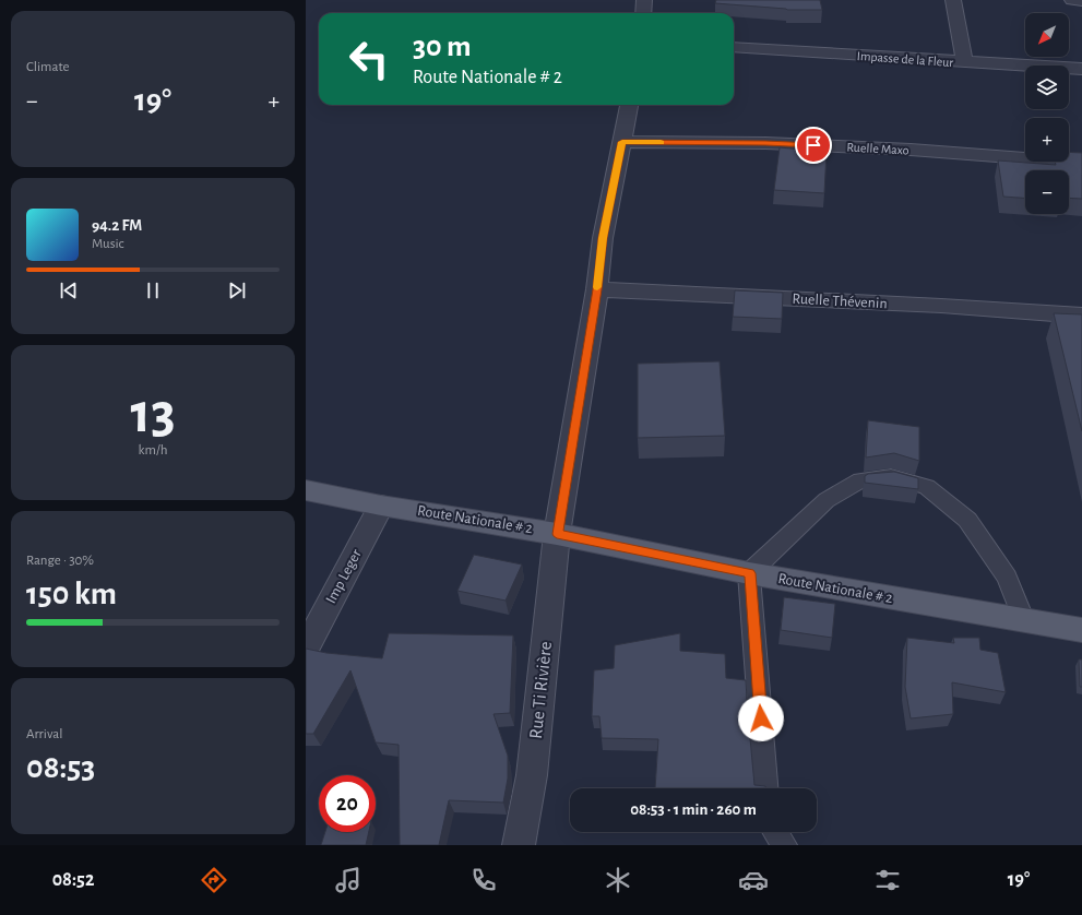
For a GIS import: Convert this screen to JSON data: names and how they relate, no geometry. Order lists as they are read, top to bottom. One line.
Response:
{"streets":{"main road":["Route Nationale # 2"],"street":["Impasse de la Fleur","Ruelle Maxo","Ruelle Thévenin","Imp Leger","Rue Ti Rivière"]},"crossings":[["Ruelle Maxo","Rue Ti Rivière"],["Ruelle Thévenin","Rue Ti Rivière"],["Route Nationale # 2","Imp Leger"],["Route Nationale # 2","Rue Ti Rivière"]],"north":"bottom left","page":{"tile":["Climate",["13","km/h"],["Range · 30%","150 km"],["Arrival","08:53"]],"map_buttons":["+","−"],"turn":["30 m","Route Nationale # 2"],"heat":["−","19°","+"],"song":["94.2 FM","Music"],"limit":"20","trip":"08:53 · 1 min · 260 m","tabs":["08:52","19°"]}}
